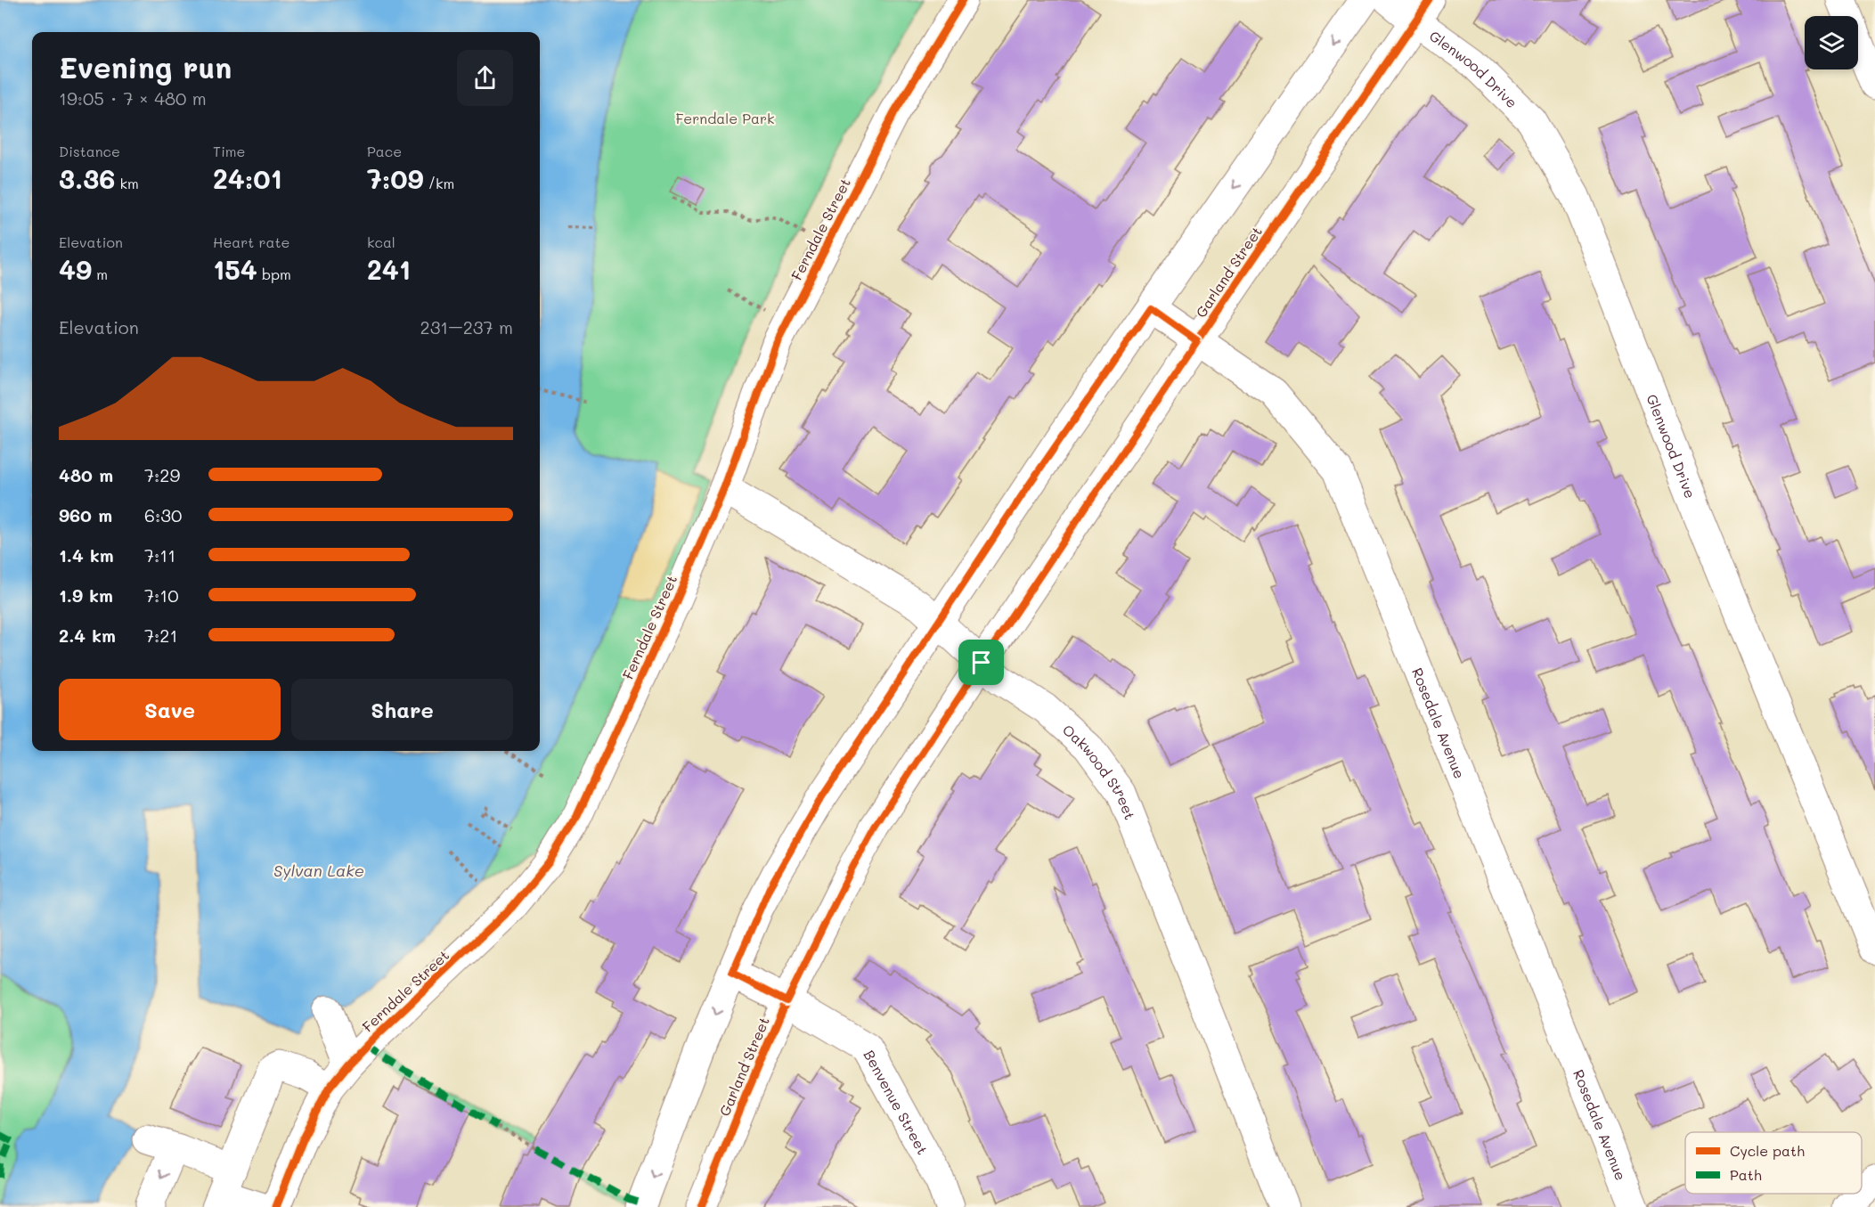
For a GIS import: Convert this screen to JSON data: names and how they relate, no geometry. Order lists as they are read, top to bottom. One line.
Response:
{"streets":{"street":["Glenwood Drive","Ferndale Street","Garland Street","Rosedale Avenue","Oakwood Street","Benvenue Street"]},"crossings":[["Glenwood Drive","Garland Street"],["Ferndale Street","Oakwood Street"],["Garland Street","Rosedale Avenue"],["Garland Street","Oakwood Street"],["Garland Street","Benvenue Street"]],"water":["Sylvan Lake"],"parks":["Ferndale Park"],"legend":["Cycle path","Path"],"page":{"heading":["Evening run","19:05 · 7 × 480 m"],"stats":[["Distance","3.36 km"],["Time","24:01"],["Pace","7:09 /km"],["Elevation","49 m"],["Heart rate","154 bpm"],["kcal","241"]],"chart":["Elevation","231–237 m"],"list":[{"name":"480 m","note":"7:29"},{"name":"960 m","note":"6:30"},{"name":"1.4 km","note":"7:11"},{"name":"1.9 km","note":"7:10"},{"name":"2.4 km","note":"7:21"}],"buttons":["Save","Share"]}}
